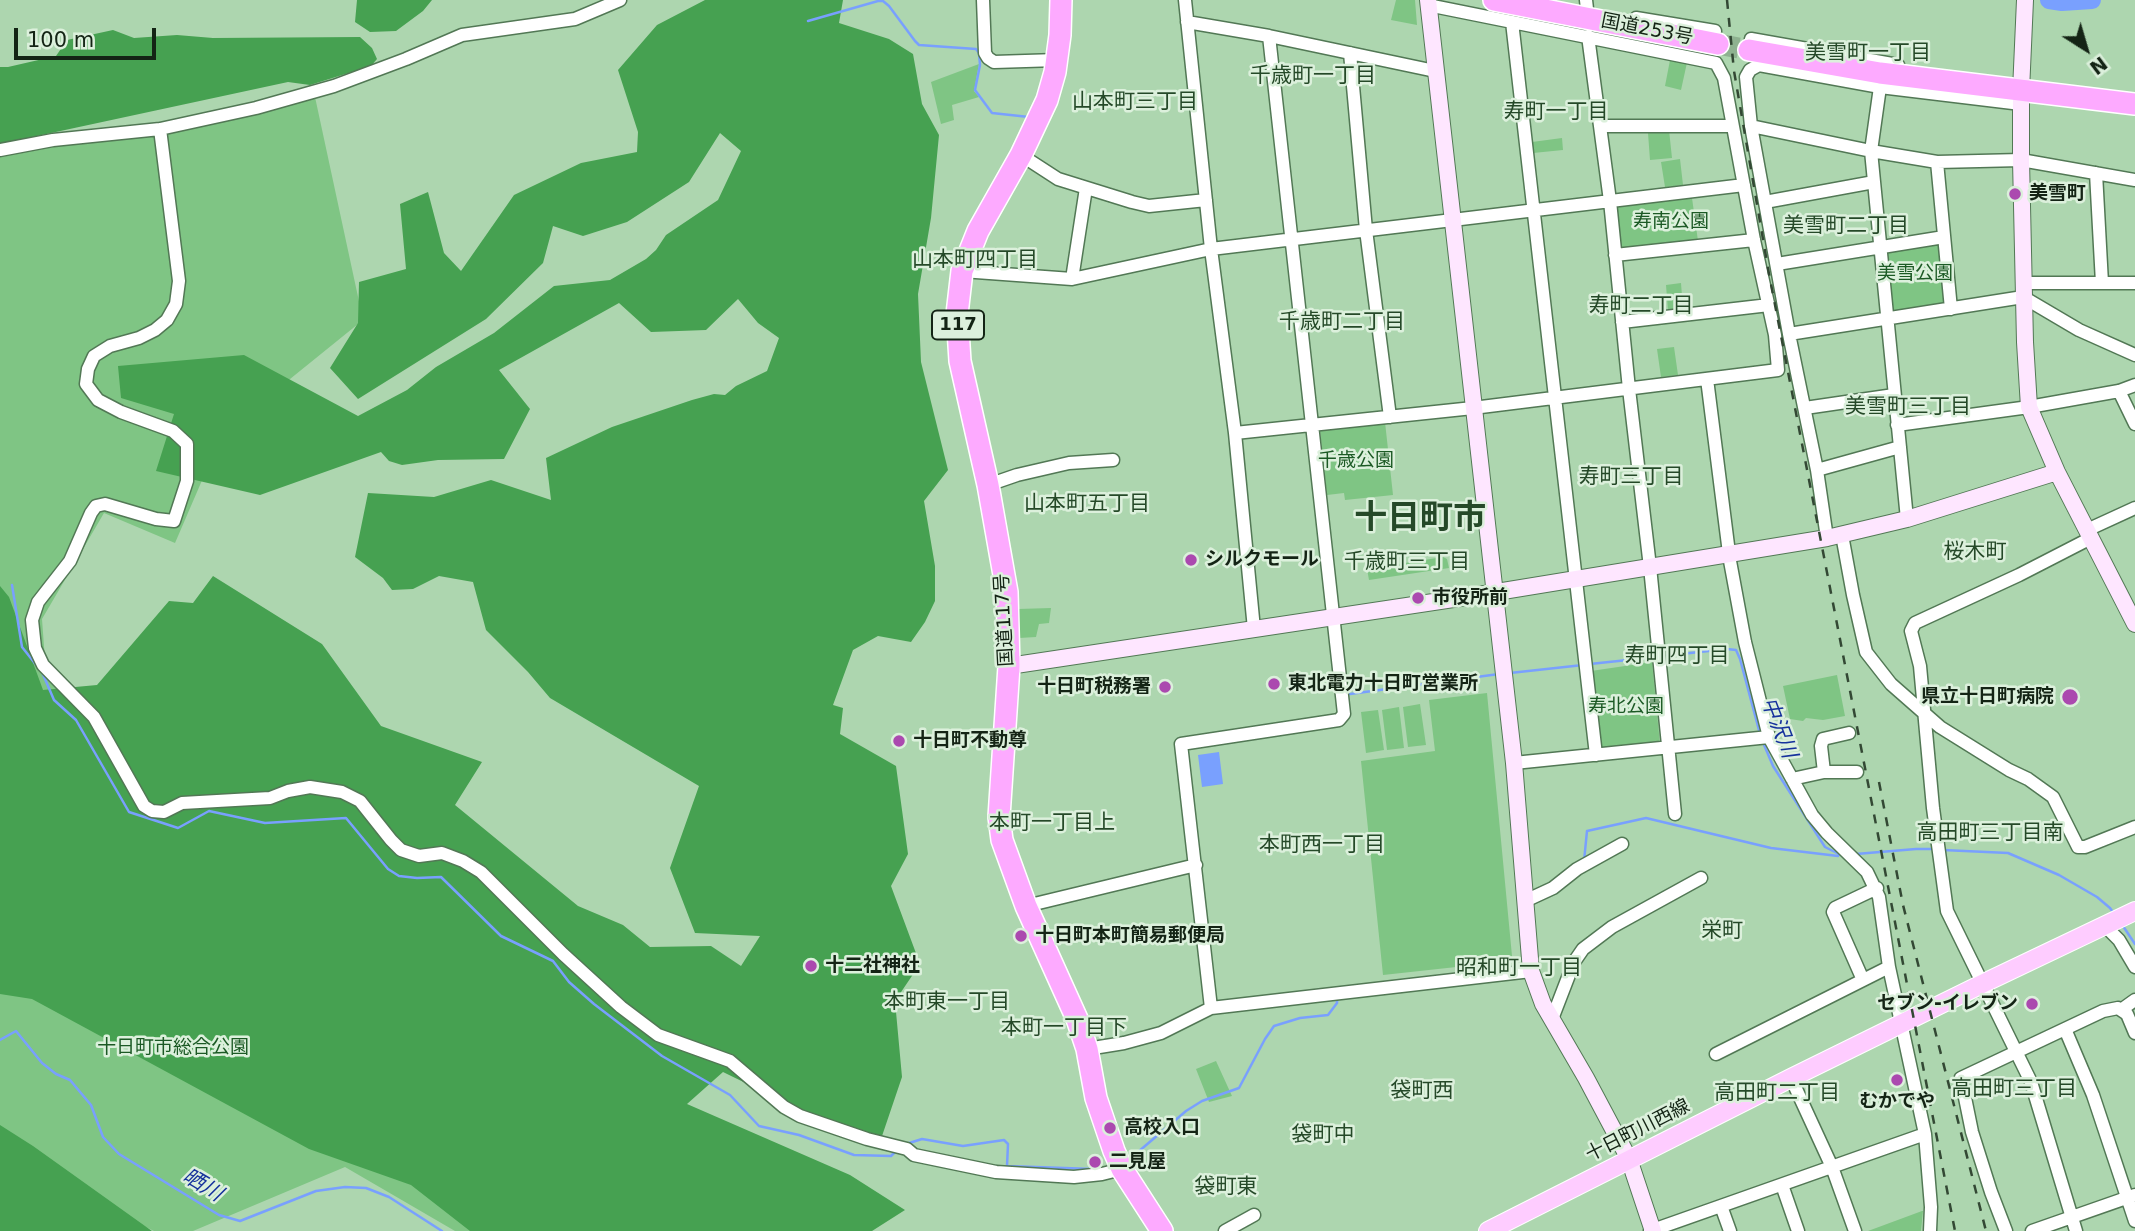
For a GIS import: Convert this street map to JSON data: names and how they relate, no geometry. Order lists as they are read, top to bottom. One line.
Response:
{"streets":{"highway":["国道253号","117","国道117号"],"main road":["十日町川西線"]},"districts":["美雪町一丁目","千歳町一丁目","山本町三丁目","寿町一丁目","美雪町二丁目","山本町四丁目","寿町二丁目","千歳町二丁目","美雪町三丁目","寿町三丁目","山本町五丁目","十日町市","桜木町","千歳町三丁目","寿町四丁目","本町一丁目上","高田町三丁目南","本町西一丁目","栄町","昭和町一丁目","本町東一丁目","本町一丁目下","高田町三丁目","袋町西","高田町二丁目","袋町中","袋町東"],"water":["中沢川","晒川"],"parks":["寿南公園","美雪公園","千歳公園","寿北公園","十日町市総合公園"],"places":["美雪町","シルクモール","市役所前","東北電力十日町営業所","十日町税務署","県立十日町病院","十日町不動尊","十日町本町簡易郵便局","十二社神社","セブン-イレブン","むかでや","高校入口","二見屋"],"scale_bar":"100 m","north":"bottom right"}
